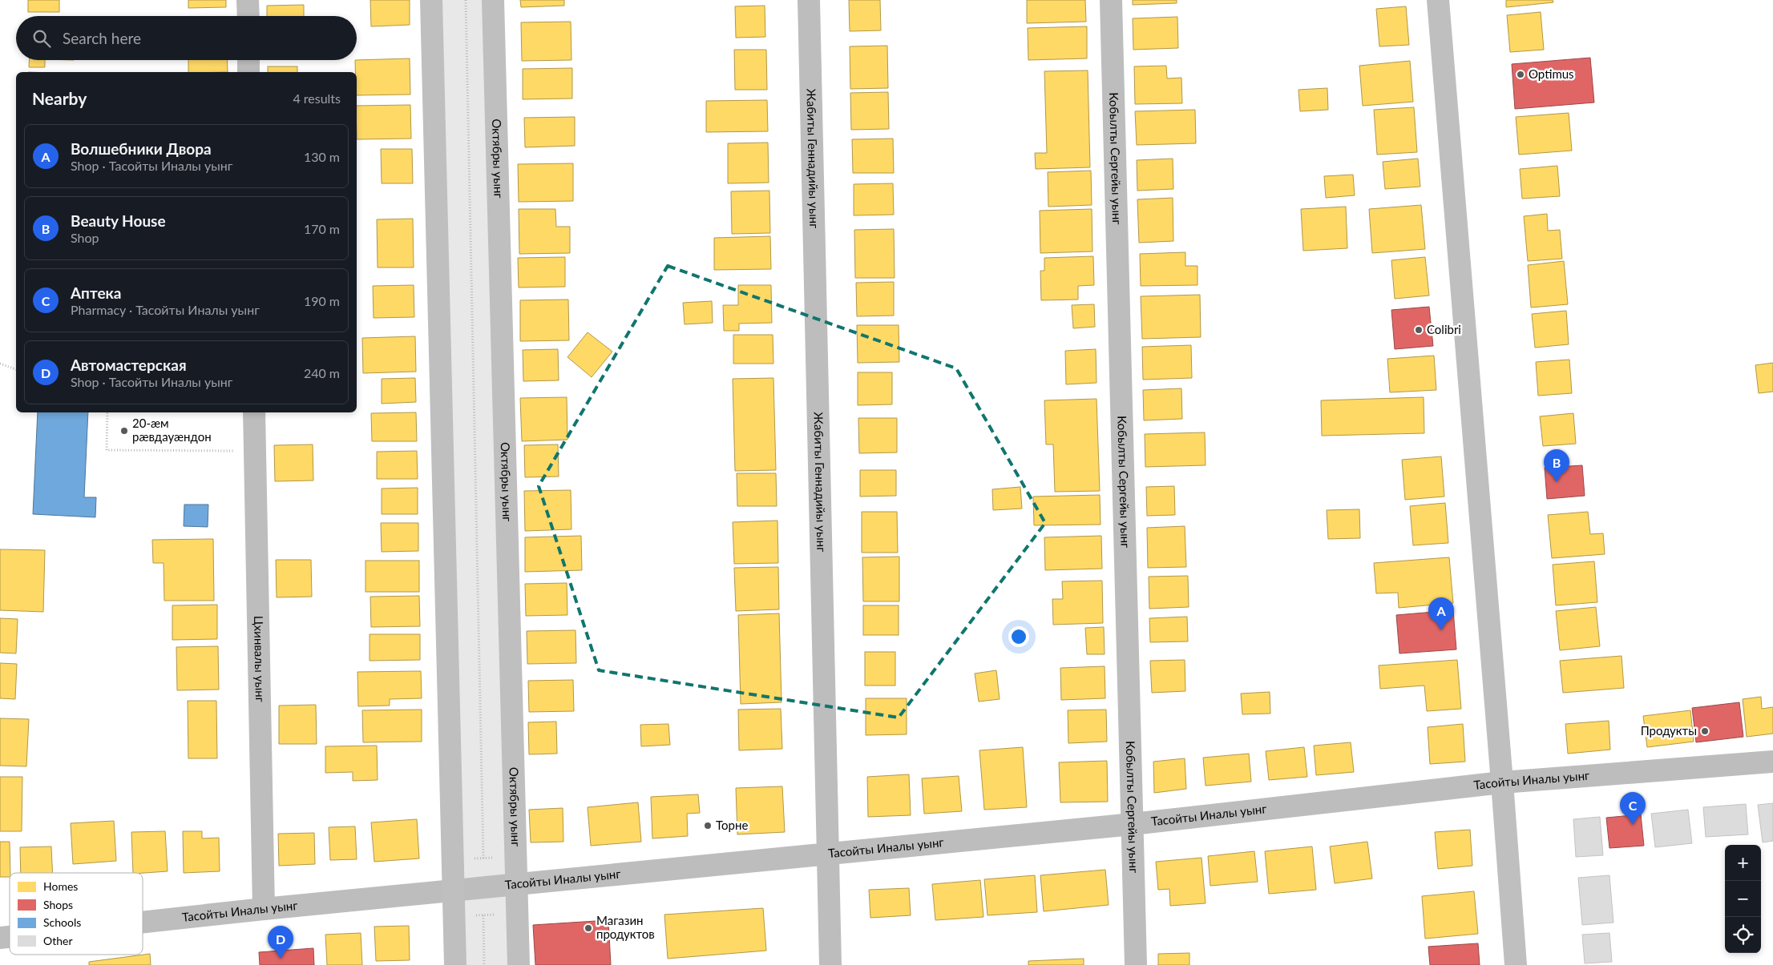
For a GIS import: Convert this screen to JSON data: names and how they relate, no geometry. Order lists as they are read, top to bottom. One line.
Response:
{"streets":{"street":["Октябры уынг","Жабиты Геннадийы уынг","Кобылты Сергейы уынг","Цхинвалы уынг","Тасойты Иналы уынг"]},"crossings":[["Октябры уынг","Тасойты Иналы уынг"],["Жабиты Геннадийы уынг","Тасойты Иналы уынг"],["Кобылты Сергейы уынг","Тасойты Иналы уынг"],["Цхинвалы уынг","Тасойты Иналы уынг"]],"places":["Optimus","Colibri","20-æм рӕвдауӕндон","Продукты","Торне","Магазин продуктов"],"legend":["Homes","Shops","Schools","Other"],"page":{"search":"Search here","heading":["Nearby","4 results"],"list":[{"mark":"A","name":"Волшебники Двора","note":"Shop · Тасойты Иналы уынг","value":"130 m"},{"mark":"B","name":"Beauty House","note":"Shop","value":"170 m"},{"mark":"C","name":"Аптека","note":"Pharmacy · Тасойты Иналы уынг","value":"190 m"},{"mark":"D","name":"Автомастерская","note":"Shop · Тасойты Иналы уынг","value":"240 m"}],"pins":["B","A","C","D"],"map_buttons":["+","−"]}}
